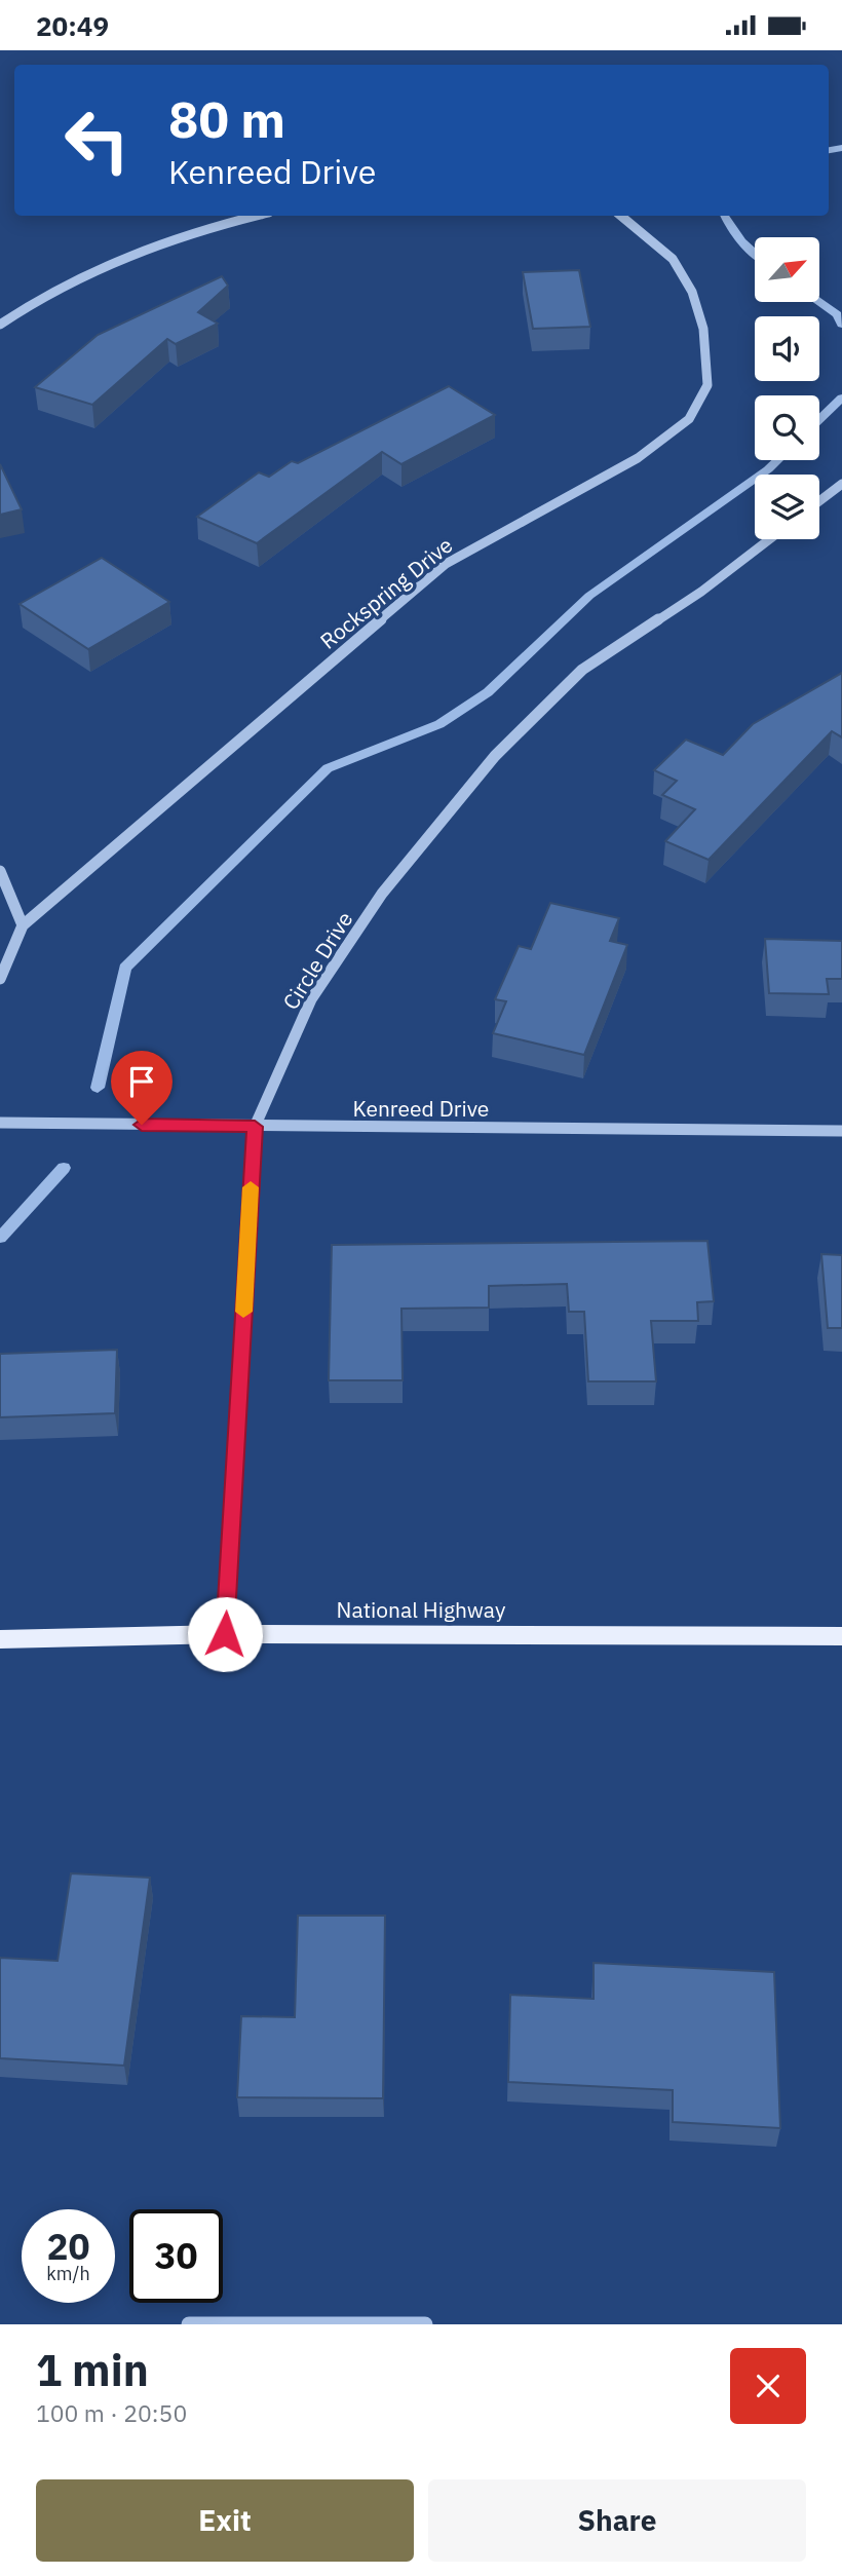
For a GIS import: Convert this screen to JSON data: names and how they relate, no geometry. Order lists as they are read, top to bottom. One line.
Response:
{"streets":{"main road":["National Highway"],"street":["Rockspring Drive","Circle Drive","Kenreed Drive"]},"crossings":[["Circle Drive","Kenreed Drive"],["Circle Drive","National Highway"]],"north":"top right","page":{"status":"20:49","turn":["80 m","Kenreed Drive"],"speed":"20 km/h","limit":"30","heading":["1 min","100 m · 20:50"],"buttons":["Exit","Share"]}}
